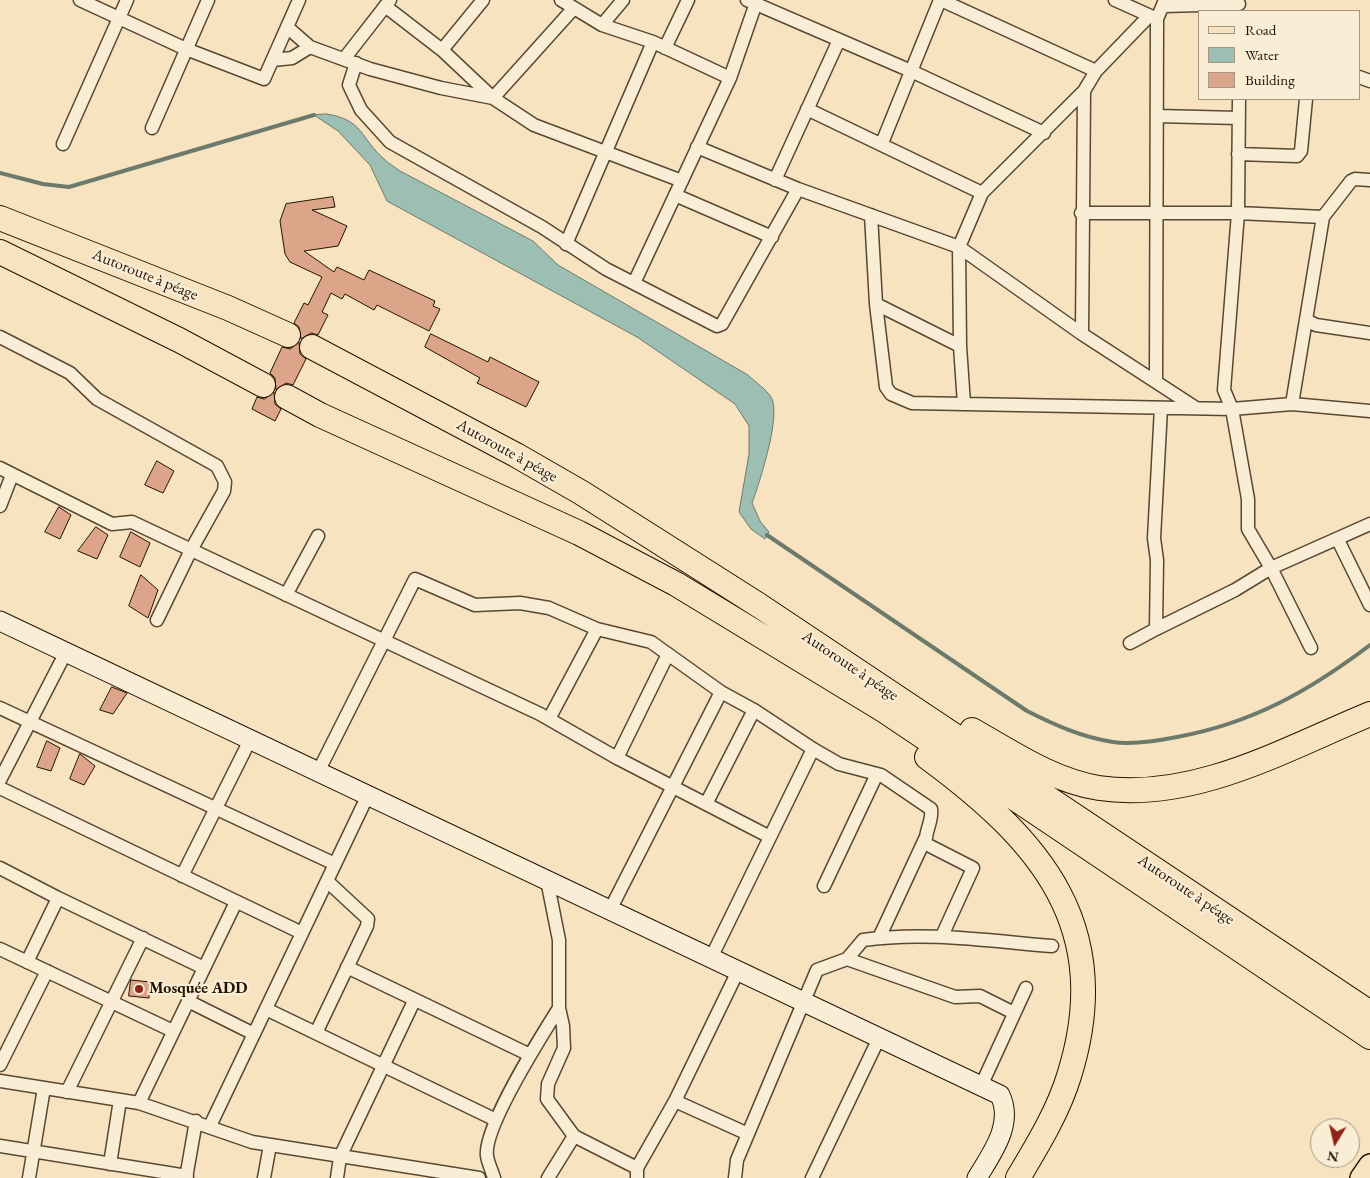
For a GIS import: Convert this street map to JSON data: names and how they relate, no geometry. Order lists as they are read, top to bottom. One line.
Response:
{"streets":{"highway":["Autoroute à péage"]},"places":["Mosquée ADD"],"legend":["Road","Water","Building"],"north":"bottom"}
